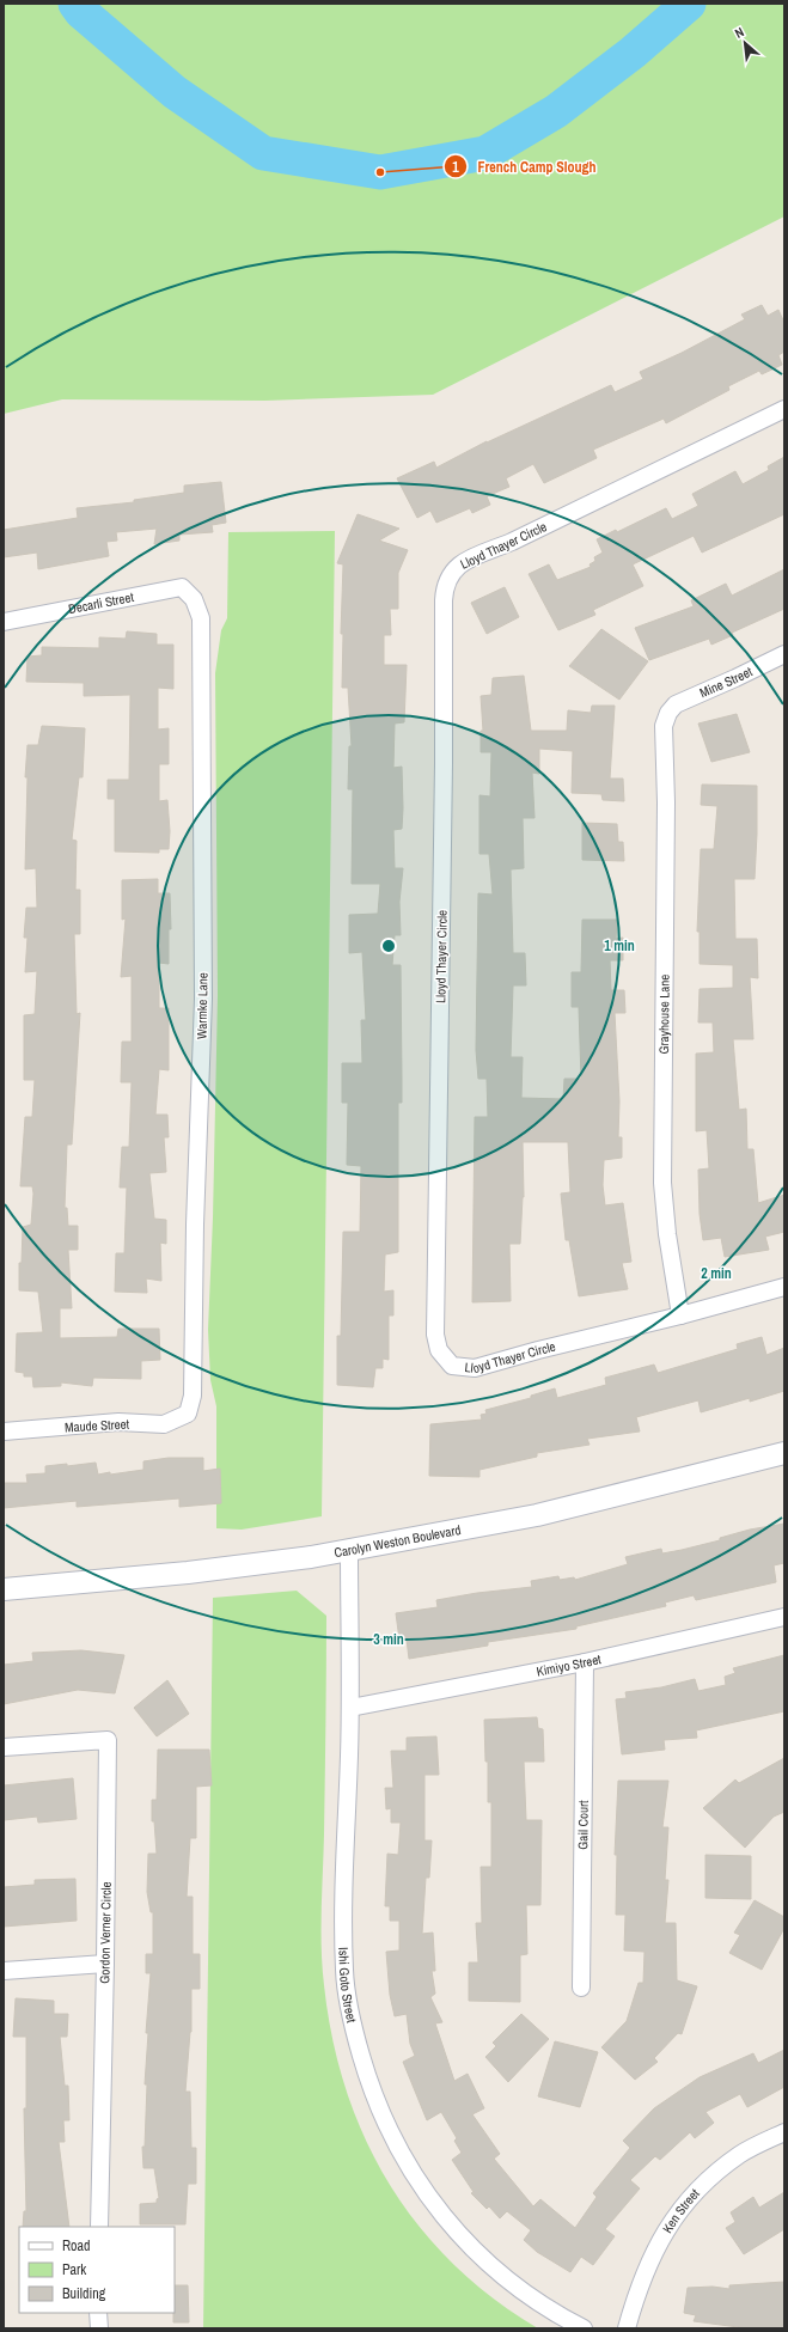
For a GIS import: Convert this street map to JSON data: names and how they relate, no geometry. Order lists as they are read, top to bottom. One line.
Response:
{"streets":{"street":["Lloyd Thayer Circle","Decarli Street","Mine Street","Warmke Lane","Grayhouse Lane","Maude Street","Carolyn Weston Boulevard","Kimiyo Street","Gail Court","Gordon Verner Circle","Ishi Goto Street","Ken Street"]},"crossings":[["Lloyd Thayer Circle","Grayhouse Lane"],["Decarli Street","Warmke Lane"],["Mine Street","Grayhouse Lane"],["Warmke Lane","Maude Street"],["Carolyn Weston Boulevard","Ishi Goto Street"],["Kimiyo Street","Gail Court"],["Kimiyo Street","Ishi Goto Street"]],"places":["French Camp Slough"],"legend":["Road","Park","Building"],"north":"top left","rings":["1 min","2 min","3 min"]}
